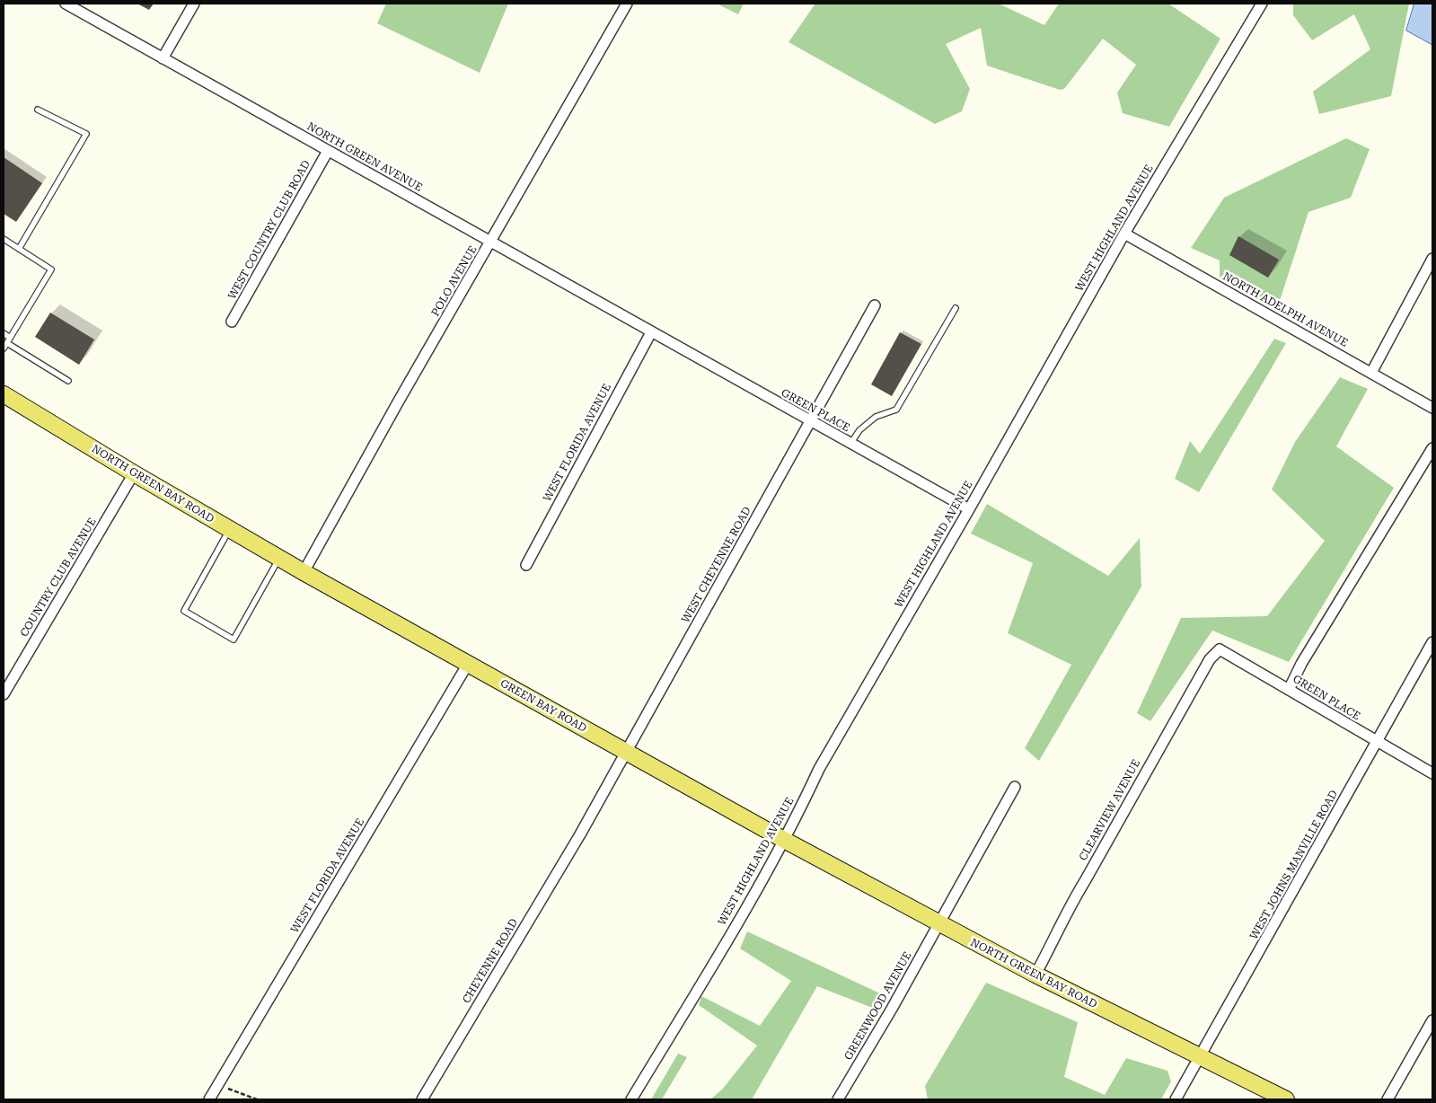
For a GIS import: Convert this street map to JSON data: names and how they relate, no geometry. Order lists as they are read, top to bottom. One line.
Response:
{"streets":{"main road":["NORTH GREEN BAY ROAD","GREEN BAY ROAD"],"street":["NORTH GREEN AVENUE","WEST HIGHLAND AVENUE","WEST COUNTRY CLUB ROAD","POLO AVENUE","NORTH ADELPHI AVENUE","GREEN PLACE","WEST FLORIDA AVENUE","WEST CHEYENNE ROAD","COUNTRY CLUB AVENUE","CLEARVIEW AVENUE","WEST JOHNS MANVILLE ROAD","CHEYENNE ROAD","GREENWOOD AVENUE"]},"crossings":[["NORTH GREEN AVENUE","WEST COUNTRY CLUB ROAD"],["NORTH GREEN AVENUE","POLO AVENUE"],["NORTH GREEN AVENUE","GREEN PLACE"],["NORTH GREEN AVENUE","WEST FLORIDA AVENUE"],["WEST HIGHLAND AVENUE","NORTH ADELPHI AVENUE"],["WEST HIGHLAND AVENUE","GREEN PLACE"],["WEST HIGHLAND AVENUE","NORTH GREEN BAY ROAD"],["WEST HIGHLAND AVENUE","GREEN BAY ROAD"],["POLO AVENUE","NORTH GREEN BAY ROAD"],["POLO AVENUE","GREEN BAY ROAD"],["GREEN PLACE","WEST FLORIDA AVENUE"],["GREEN PLACE","WEST CHEYENNE ROAD"],["GREEN PLACE","CLEARVIEW AVENUE"],["GREEN PLACE","WEST JOHNS MANVILLE ROAD"],["WEST FLORIDA AVENUE","GREEN BAY ROAD"],["NORTH GREEN BAY ROAD","COUNTRY CLUB AVENUE"],["NORTH GREEN BAY ROAD","GREEN BAY ROAD"],["NORTH GREEN BAY ROAD","CLEARVIEW AVENUE"],["NORTH GREEN BAY ROAD","WEST JOHNS MANVILLE ROAD"],["NORTH GREEN BAY ROAD","GREENWOOD AVENUE"],["WEST CHEYENNE ROAD","GREEN BAY ROAD"],["WEST CHEYENNE ROAD","CHEYENNE ROAD"]]}
